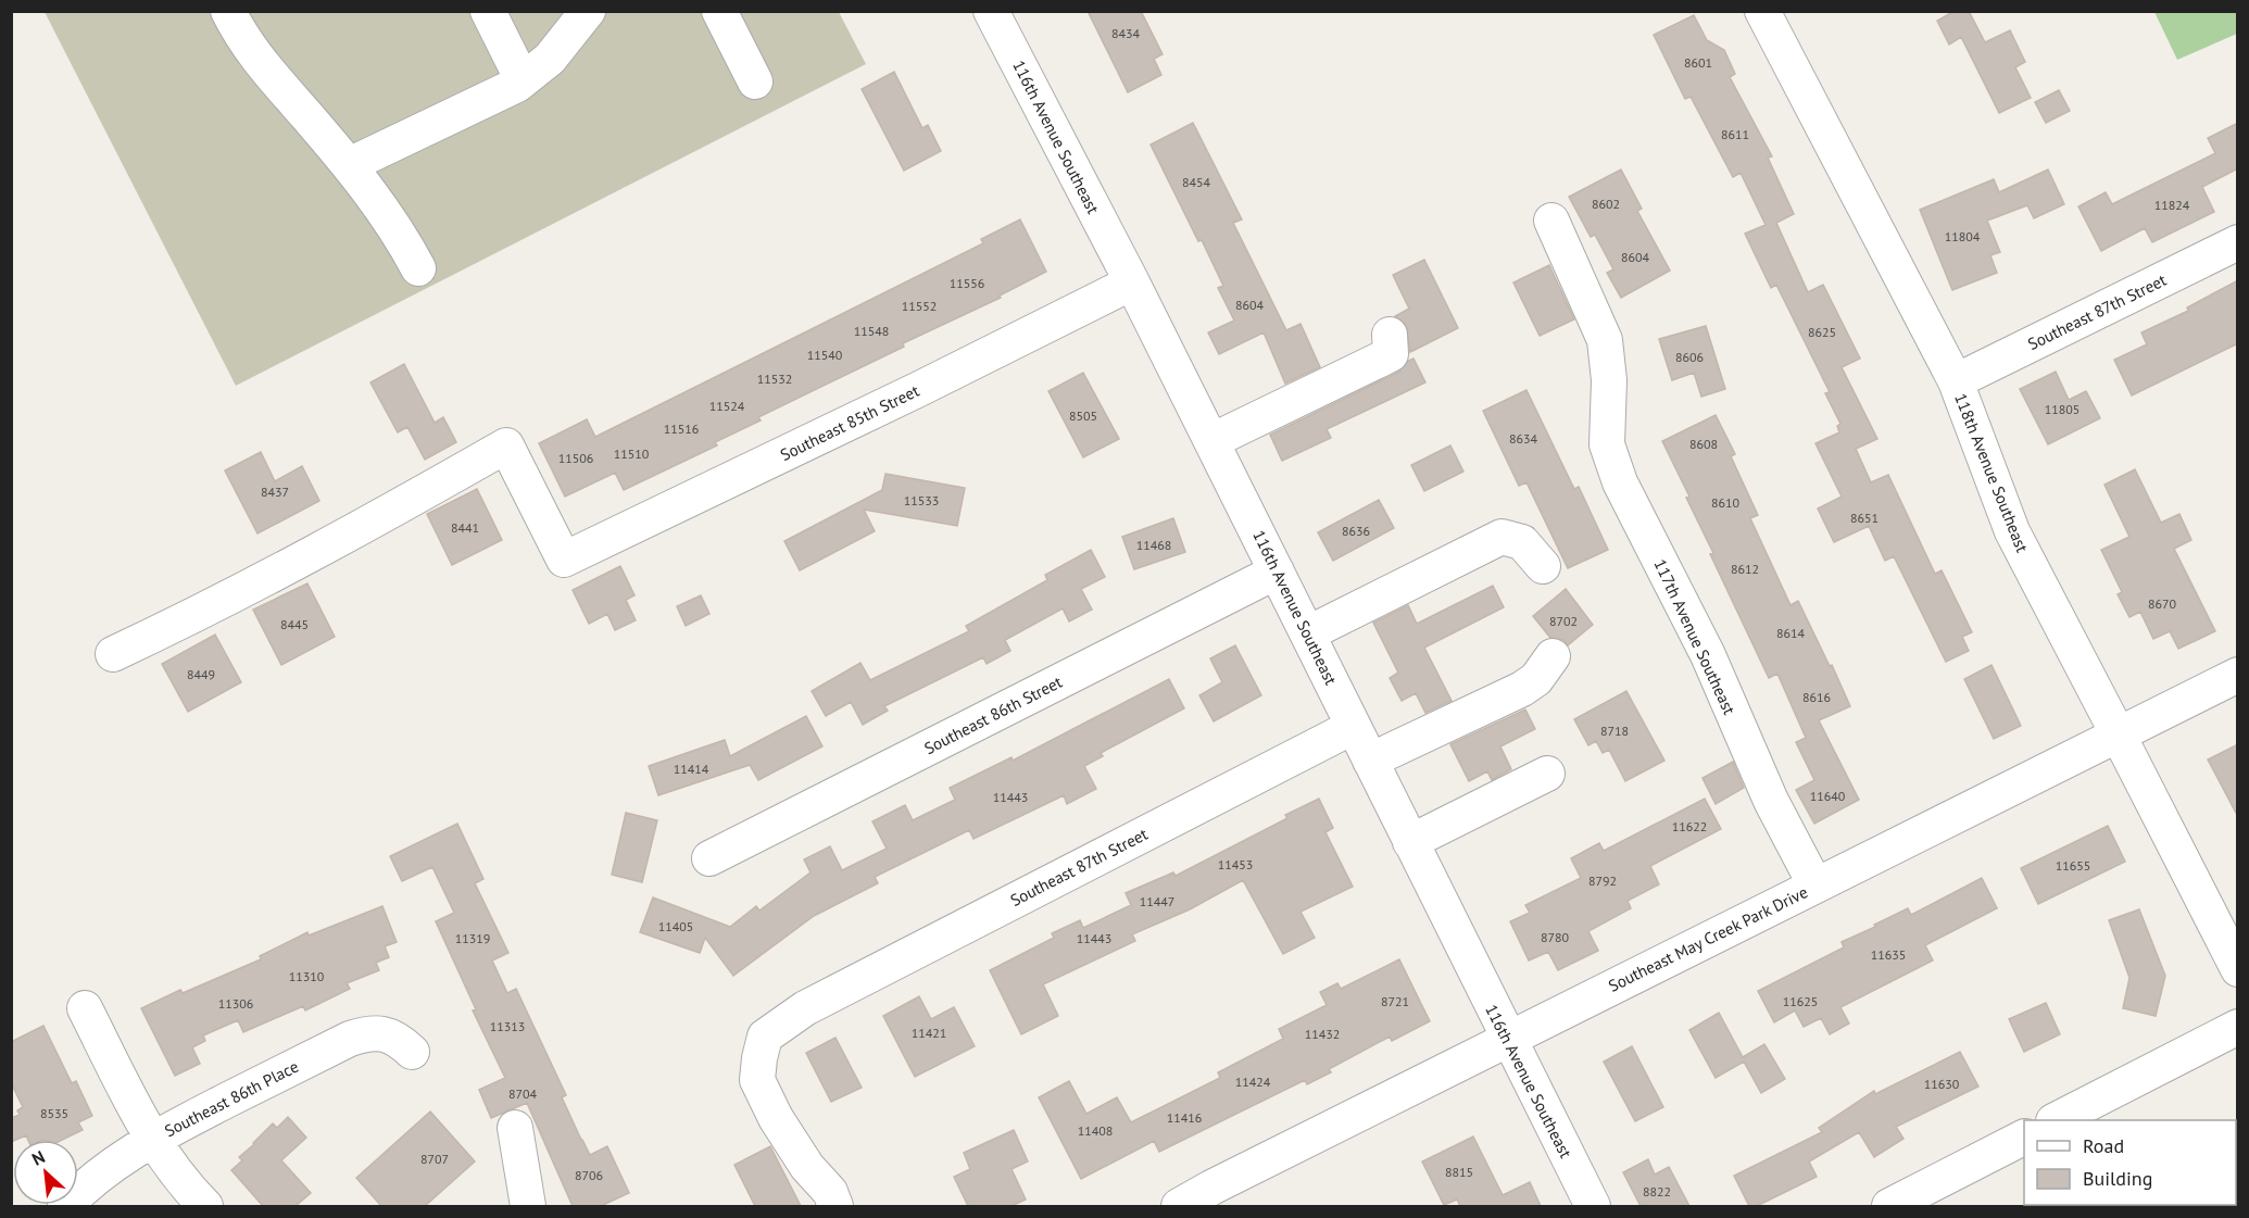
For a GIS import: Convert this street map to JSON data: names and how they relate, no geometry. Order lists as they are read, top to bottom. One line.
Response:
{"streets":{"street":["116th Avenue Southeast","Southeast 87th Street","Southeast 85th Street","118th Avenue Southeast","117th Avenue Southeast","Southeast 86th Street","Southeast May Creek Park Drive","Southeast 86th Place"]},"crossings":[["116th Avenue Southeast","Southeast 87th Street"],["116th Avenue Southeast","Southeast 85th Street"],["116th Avenue Southeast","Southeast 86th Street"],["116th Avenue Southeast","Southeast May Creek Park Drive"],["Southeast 87th Street","118th Avenue Southeast"],["118th Avenue Southeast","Southeast May Creek Park Drive"],["117th Avenue Southeast","Southeast May Creek Park Drive"]],"house_numbers":["8434","8601","8611","8454","8602","11824","11804","8604","11556","8604","11552","11548","8625","11540","8606","11532","11524","11805","8505","11516","8634","8608","11510","11506","8437","11533","8610","8651","8441","8636","11468","8612","8670","8702","8445","8614","8449","8616","8718","11414","11640","11443","11622","11453","11655","8792","11447","11405","8780","11319","11443","11635","11310","8721","11625","11306","11313","11421","11432","11424","11630","8704","8535","11416","11408","8707","8815","8706","8822"],"legend":["Road","Building"],"north":"top left"}
